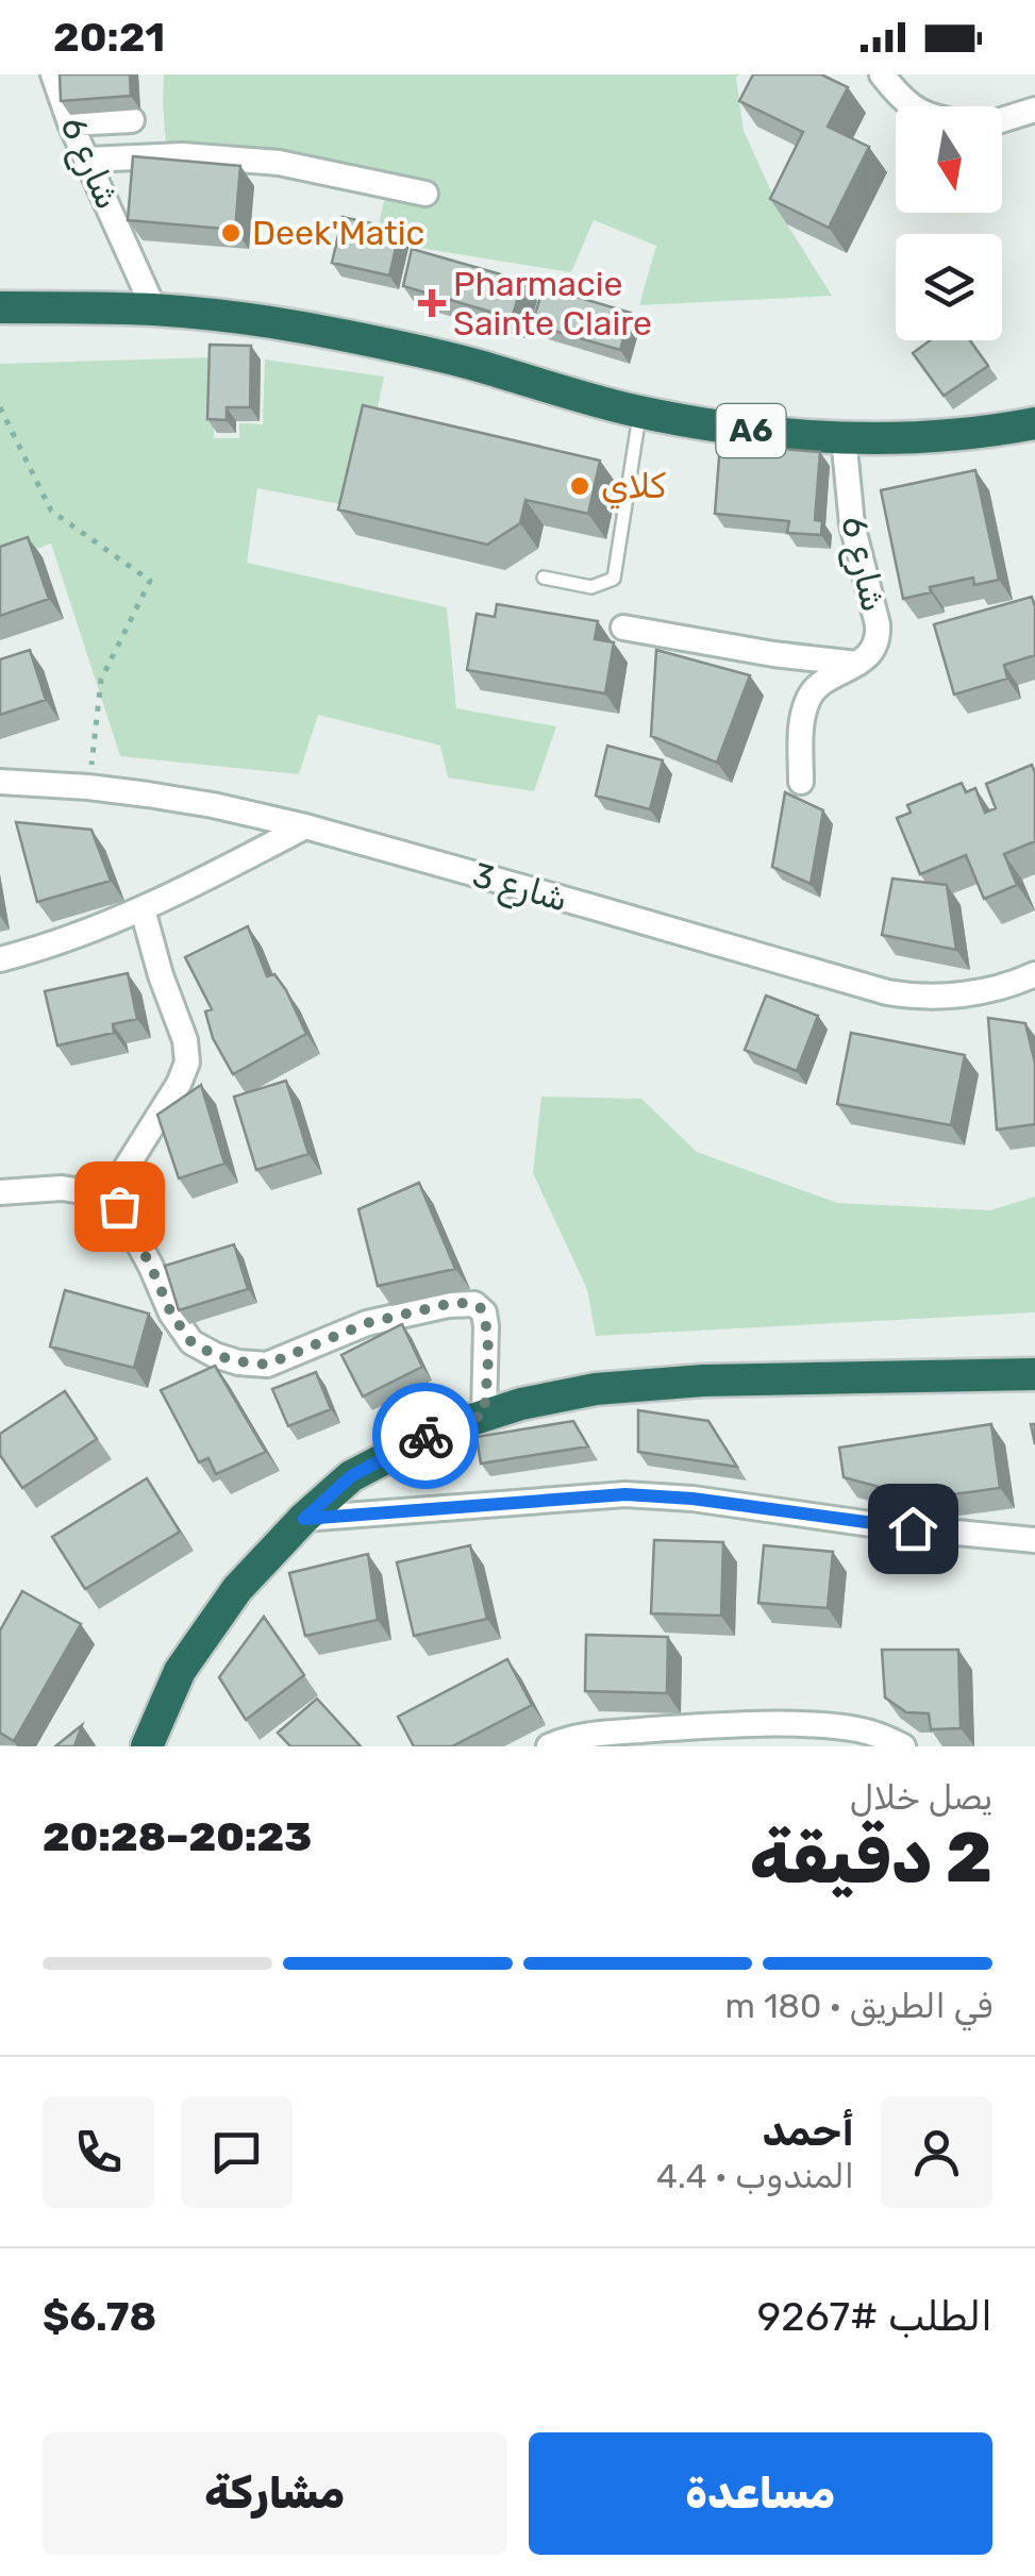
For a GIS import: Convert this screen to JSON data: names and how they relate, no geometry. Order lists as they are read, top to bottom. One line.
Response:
{"streets":{"highway":["A6"],"street":["شارع 6","شارع 3"]},"crossings":[["شارع 6","A6"]],"places":{"other":["Deek'Matic","كلاي"],"health":["Pharmacie Sainte Claire"]},"north":"bottom","page":{"status":"20:21","heading":["2 دقيقة","يصل خلال","20:23–20:28"],"panel":["أحمد","المندوب · 4.4","الطلب #9267","$6.78"],"bar":"في الطريق · 180 m","buttons":["مساعدة","مشاركة"]}}
